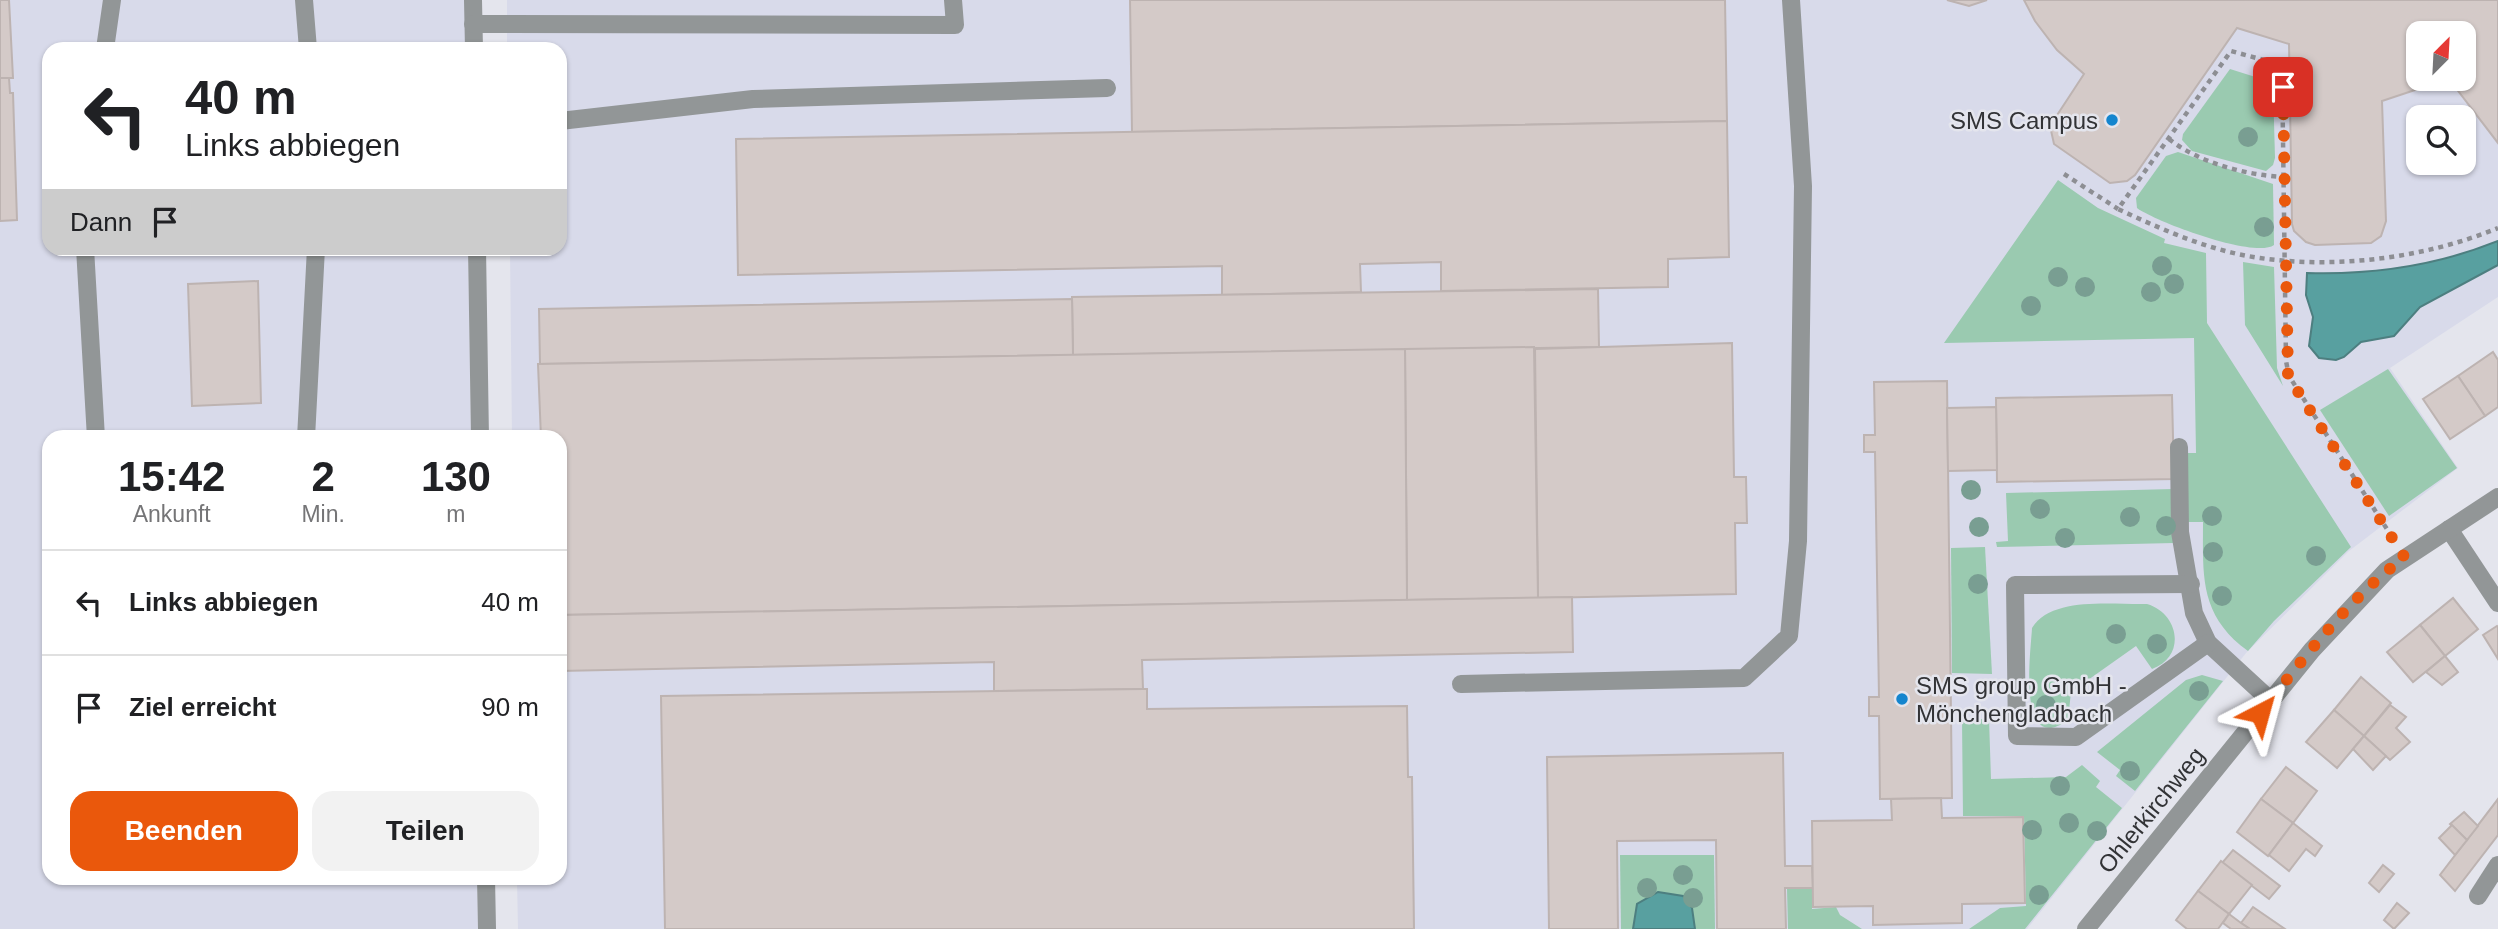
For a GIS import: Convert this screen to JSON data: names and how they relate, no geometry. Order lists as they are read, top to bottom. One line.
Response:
{"streets":{"street":["Ohlerkirchweg"]},"places":["SMS Campus","SMS group GmbH - Mönchengladbach"],"north":"top right","page":{"turn":["40 m","Links abbiegen"],"then":"Dann","eta":["15:42","Ankunft","2","Min.","130","m"],"list":[{"name":"Links abbiegen","value":"40 m"},{"name":"Ziel erreicht","value":"90 m"}],"buttons":["Beenden","Teilen"]}}
